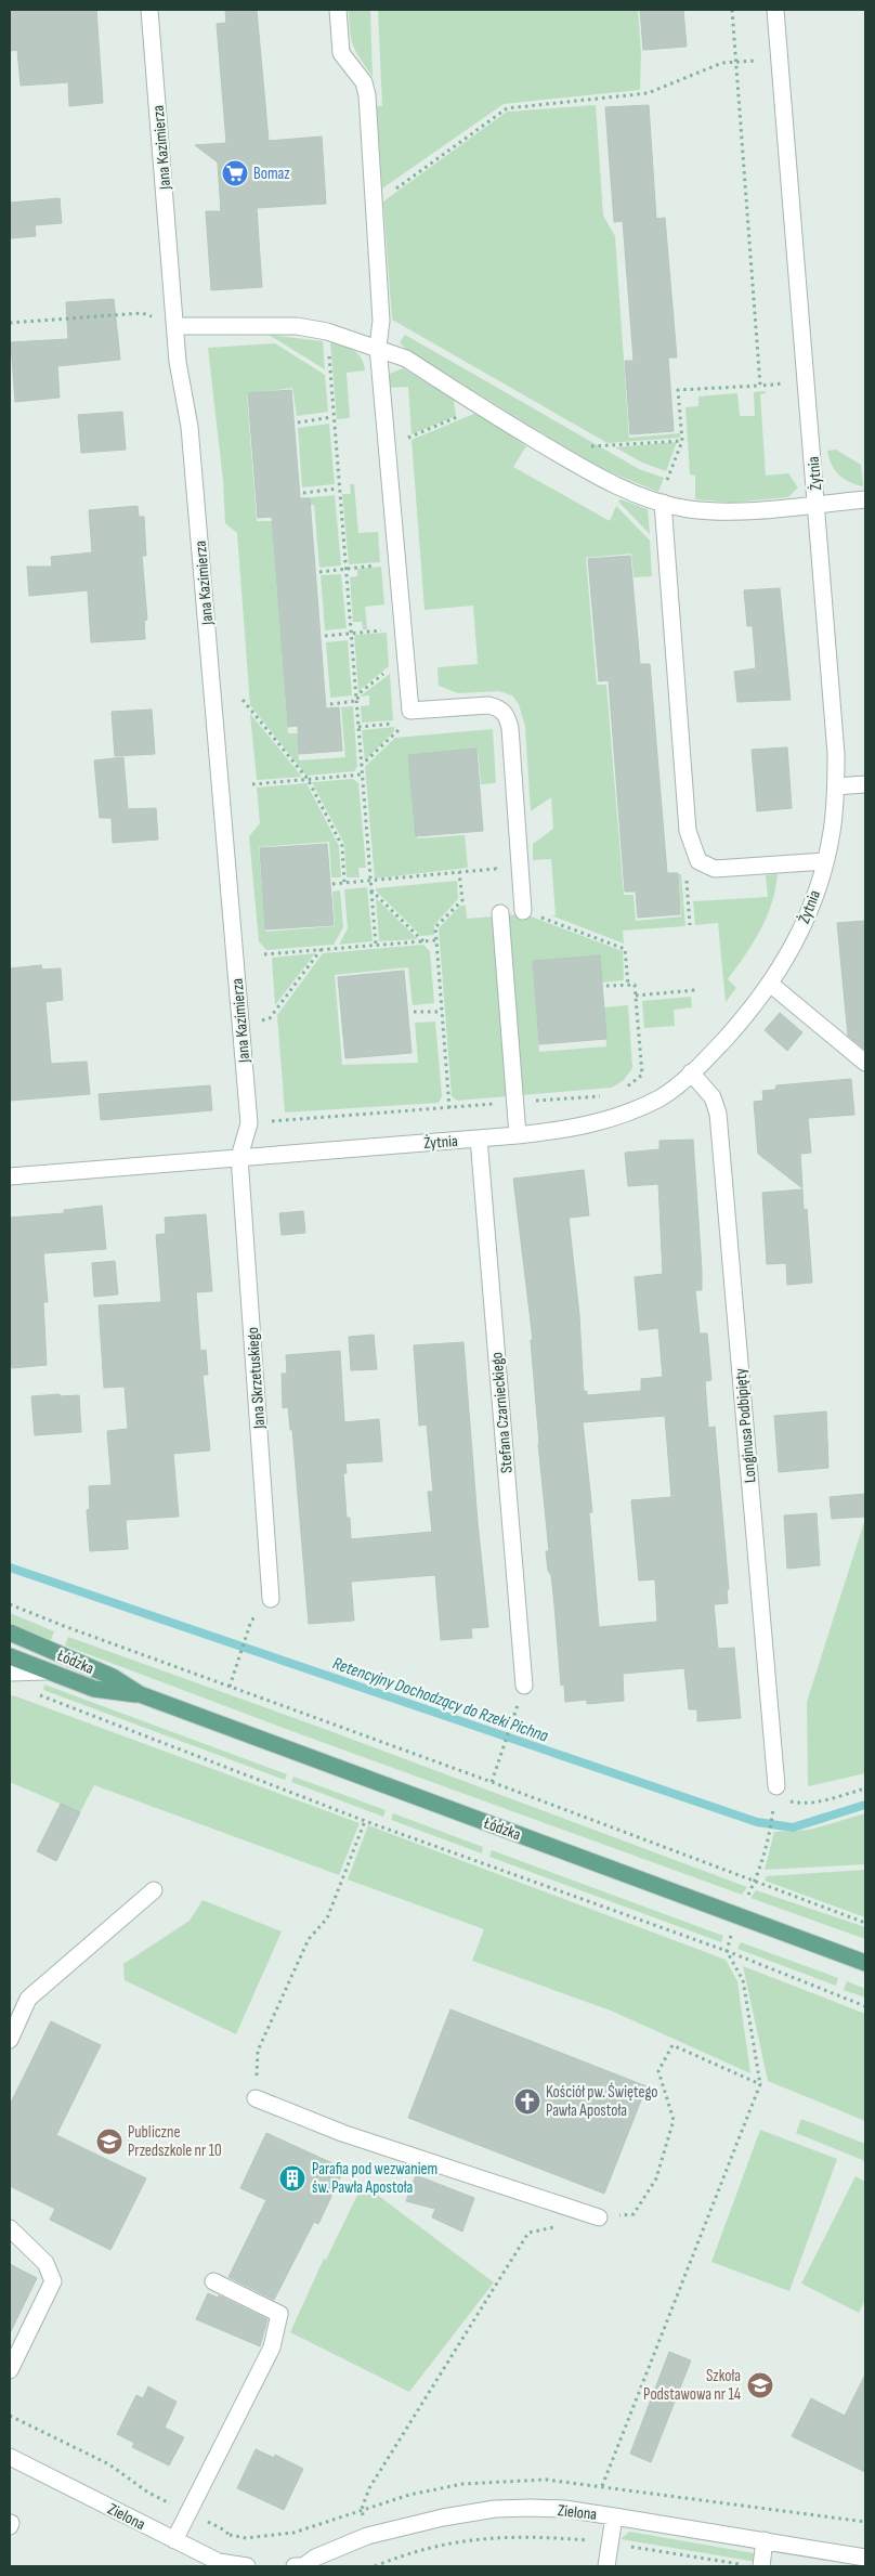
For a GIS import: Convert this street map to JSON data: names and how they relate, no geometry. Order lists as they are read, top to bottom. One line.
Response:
{"streets":{"main road":["Łódzka"],"street":["Jana Kazimierza","Żytnia","Jana Skrzetuskiego","Stefana Czarnieckiego","Longinusa Podbipięty","Zielona"]},"crossings":[["Jana Kazimierza","Żytnia"],["Jana Kazimierza","Jana Skrzetuskiego"],["Żytnia","Jana Skrzetuskiego"],["Żytnia","Stefana Czarnieckiego"],["Żytnia","Longinusa Podbipięty"]],"water":["Retencyjny Dochodzący do Rzeki Pichna"],"places":{"supermarket":["Bomaz"],"church":["Kościół pw. Świętego Pawła Apostoła"],"school or university":["Publiczne Przedszkole nr 10","Szkoła Podstawowa nr 14"],"building":["Parafia pod wezwaniem św. Pawła Apostoła"]}}
